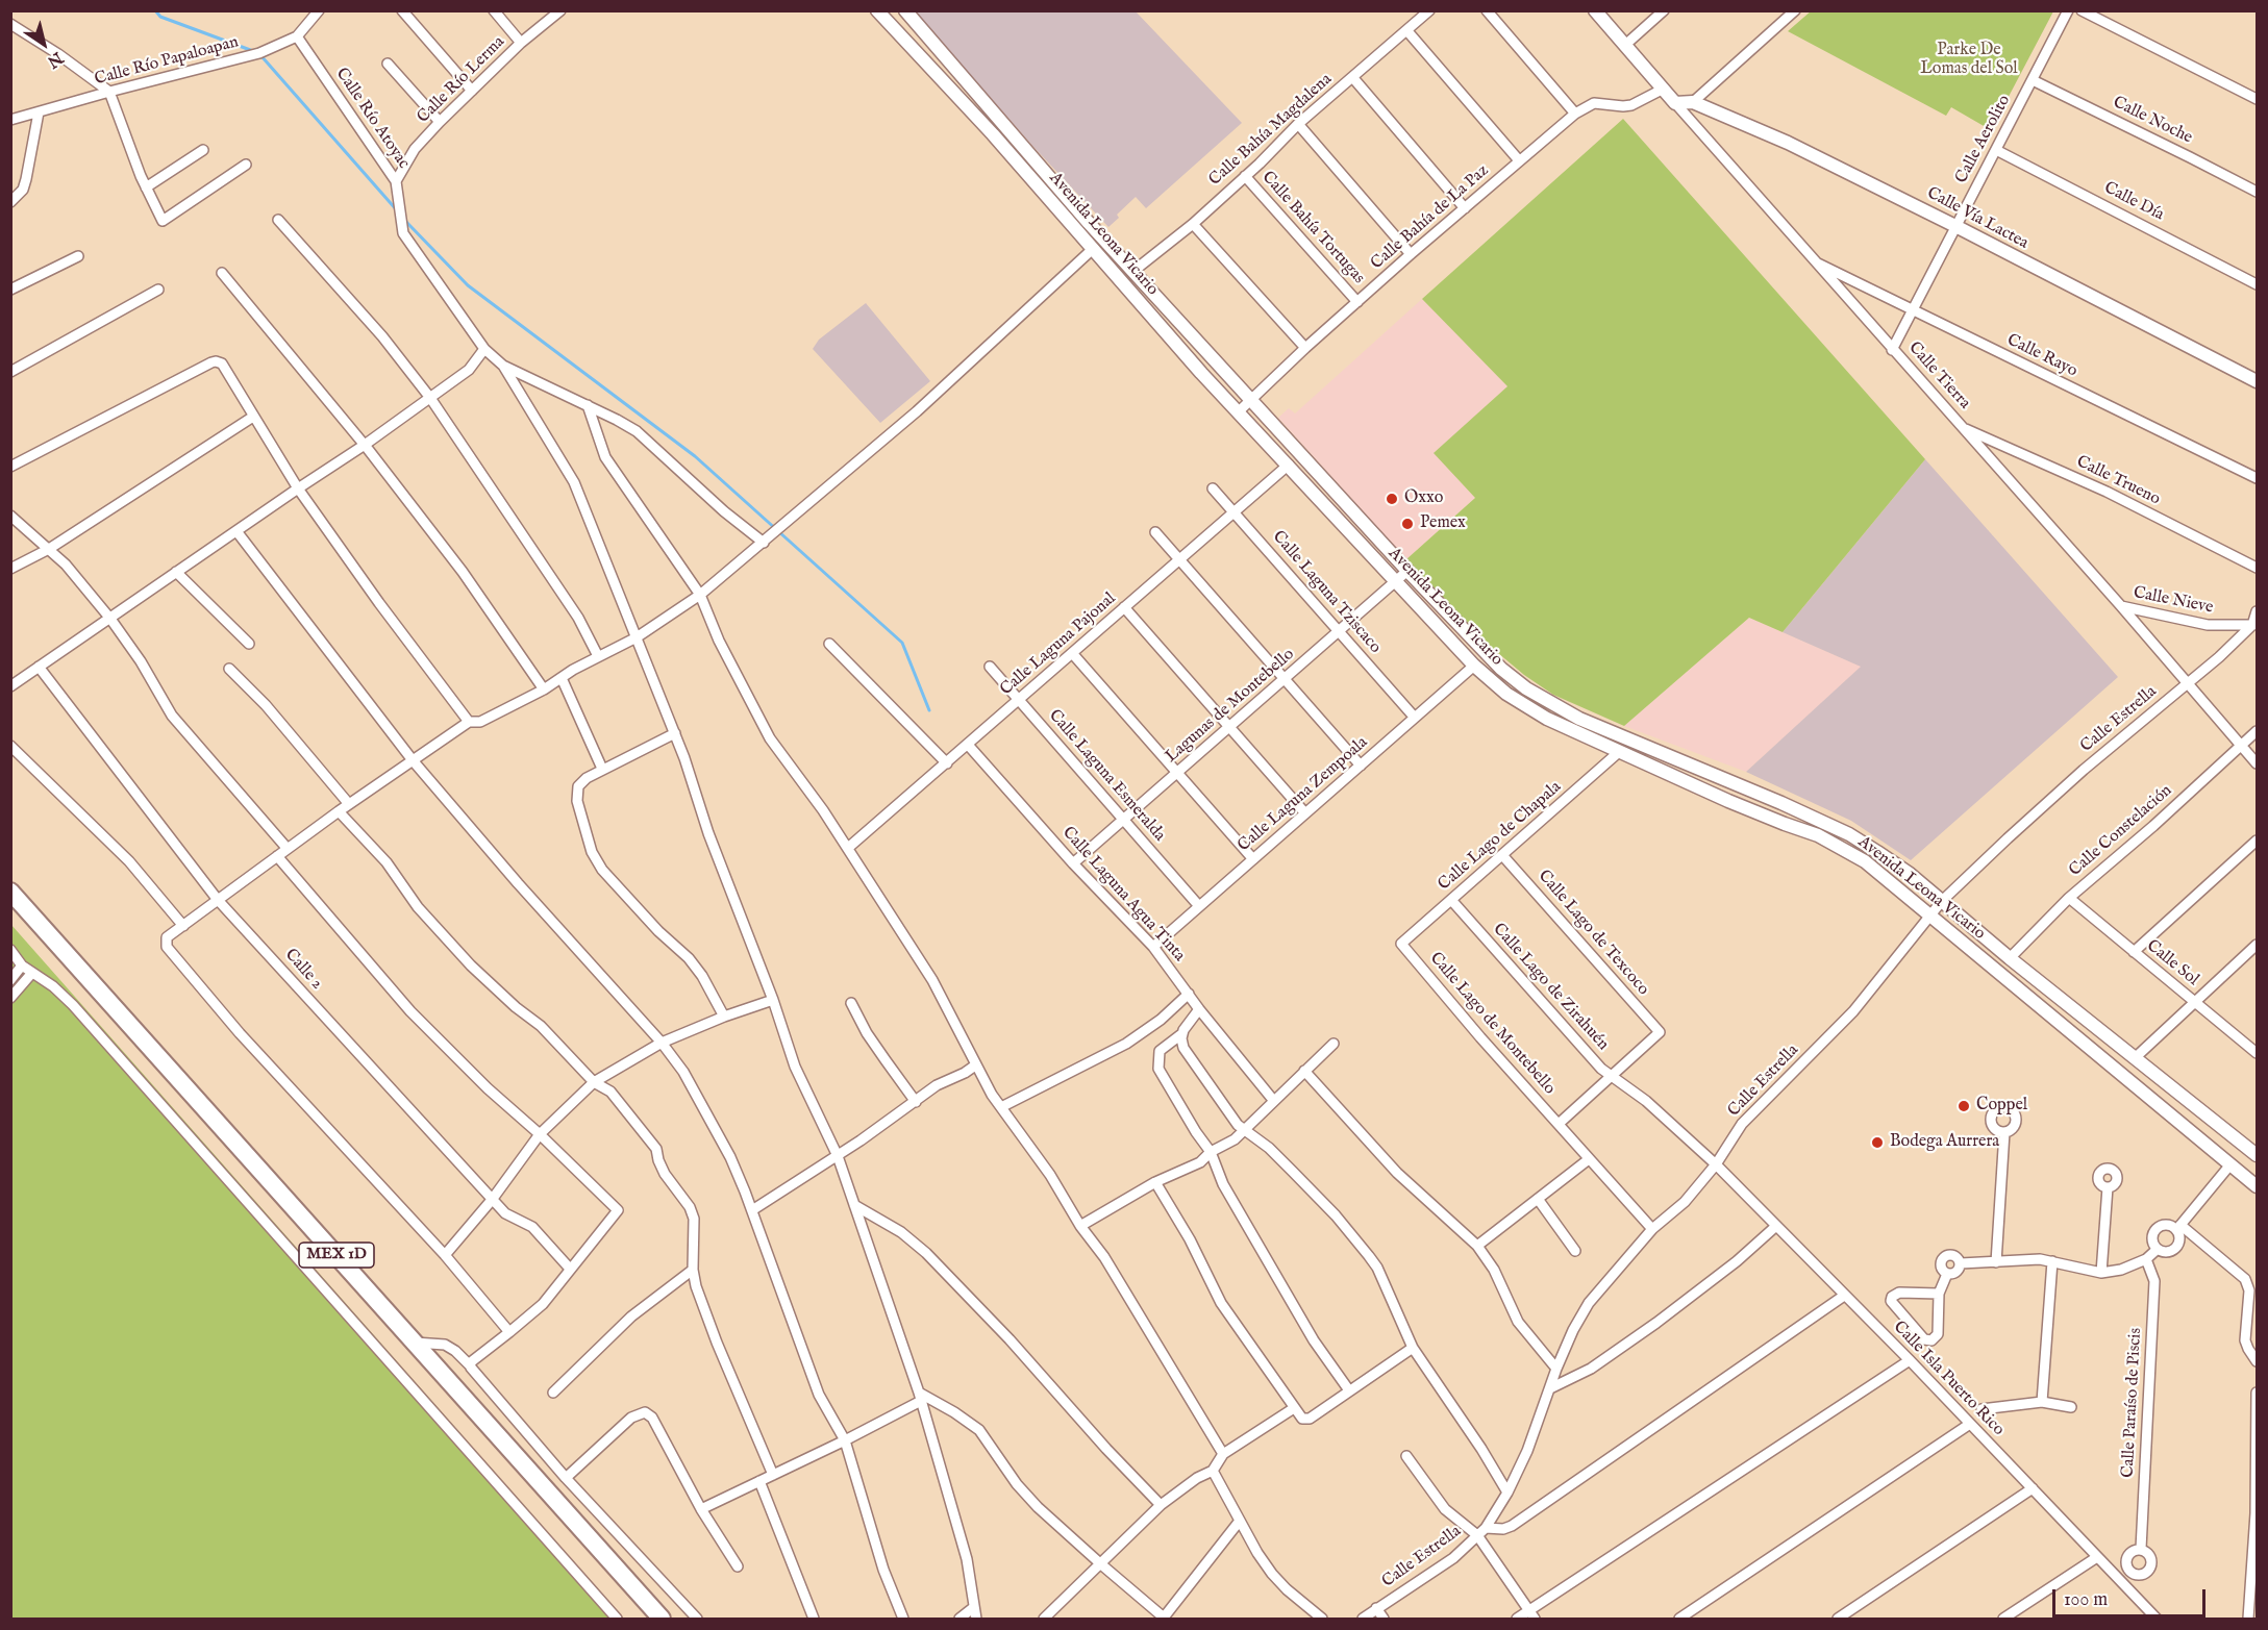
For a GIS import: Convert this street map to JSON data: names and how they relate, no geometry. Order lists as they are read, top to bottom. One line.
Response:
{"streets":{"highway":["MEX 1D"],"street":["Calle Río Papaloapan","Calle Río Lerma","Calle Río Atoyac","Calle Noche","Calle Bahía Magdalena","Calle Aerolito","Calle Día","Calle Bahía de La Paz","Calle Vía Lactea","Calle Bahía Tortugas","Avenida Leona Vicario","Calle Rayo","Calle Tierra","Calle Trueno","Calle Laguna Tziscaco","Calle Nieve","Calle Laguna Pajonal","Lagunas de Montebello","Calle Estrella","Calle Laguna Esmeralda","Calle Laguna Zempoala","Calle Constelación","Calle Lago de Chapala","Calle Laguna Agua Tinta","Calle Lago de Texcoco","Calle Sol","Calle 2","Calle Lago de Zirahuén","Calle Lago de Montebello","Calle Isla Puerto Rico","Calle Paraíso de Piscis"]},"crossings":[["Calle Río Papaloapan","Calle Río Atoyac"],["Calle Río Lerma","Calle Río Atoyac"],["Calle Noche","Calle Aerolito"],["Calle Bahía Magdalena","Calle Bahía Tortugas"],["Calle Bahía Magdalena","Avenida Leona Vicario"],["Calle Aerolito","Calle Día"],["Calle Aerolito","Calle Vía Lactea"],["Calle Aerolito","Calle Rayo"],["Calle Aerolito","Calle Tierra"],["Calle Bahía de La Paz","Calle Bahía Tortugas"],["Calle Bahía de La Paz","Avenida Leona Vicario"],["Calle Bahía de La Paz","Calle Tierra"],["Calle Vía Lactea","Calle Tierra"],["Avenida Leona Vicario","Calle Laguna Pajonal"],["Avenida Leona Vicario","Lagunas de Montebello"],["Avenida Leona Vicario","Calle Estrella"],["Avenida Leona Vicario","Calle Laguna Zempoala"],["Avenida Leona Vicario","Calle Constelación"],["Avenida Leona Vicario","Calle Lago de Chapala"],["Calle Rayo","Calle Tierra"],["Calle Tierra","Calle Trueno"],["Calle Tierra","Calle Nieve"],["Calle Tierra","Calle Estrella"],["Calle Tierra","Calle Constelación"],["Calle Laguna Tziscaco","Calle Laguna Pajonal"],["Calle Laguna Tziscaco","Lagunas de Montebello"],["Calle Laguna Tziscaco","Calle Laguna Zempoala"],["Calle Nieve","Calle Estrella"],["Calle Laguna Pajonal","Calle Laguna Esmeralda"],["Calle Laguna Pajonal","Calle Laguna Agua Tinta"],["Lagunas de Montebello","Calle Laguna Esmeralda"],["Lagunas de Montebello","Calle Laguna Agua Tinta"],["Calle Estrella","Calle Lago de Zirahuén"],["Calle Estrella","Calle Lago de Montebello"],["Calle Estrella","Calle Isla Puerto Rico"],["Calle Laguna Esmeralda","Calle Laguna Zempoala"],["Calle Laguna Zempoala","Calle Laguna Agua Tinta"],["Calle Constelación","Calle Sol"],["Calle Lago de Chapala","Calle Lago de Texcoco"],["Calle Lago de Chapala","Calle Lago de Zirahuén"],["Calle Lago de Chapala","Calle Lago de Montebello"],["Calle Lago de Texcoco","Calle Lago de Zirahuén"],["Calle Lago de Zirahuén","Calle Isla Puerto Rico"]],"parks":["Parke De Lomas del Sol"],"places":["Oxxo","Pemex","Coppel","Bodega Aurrera"],"scale_bar":"100 m","north":"bottom right"}
